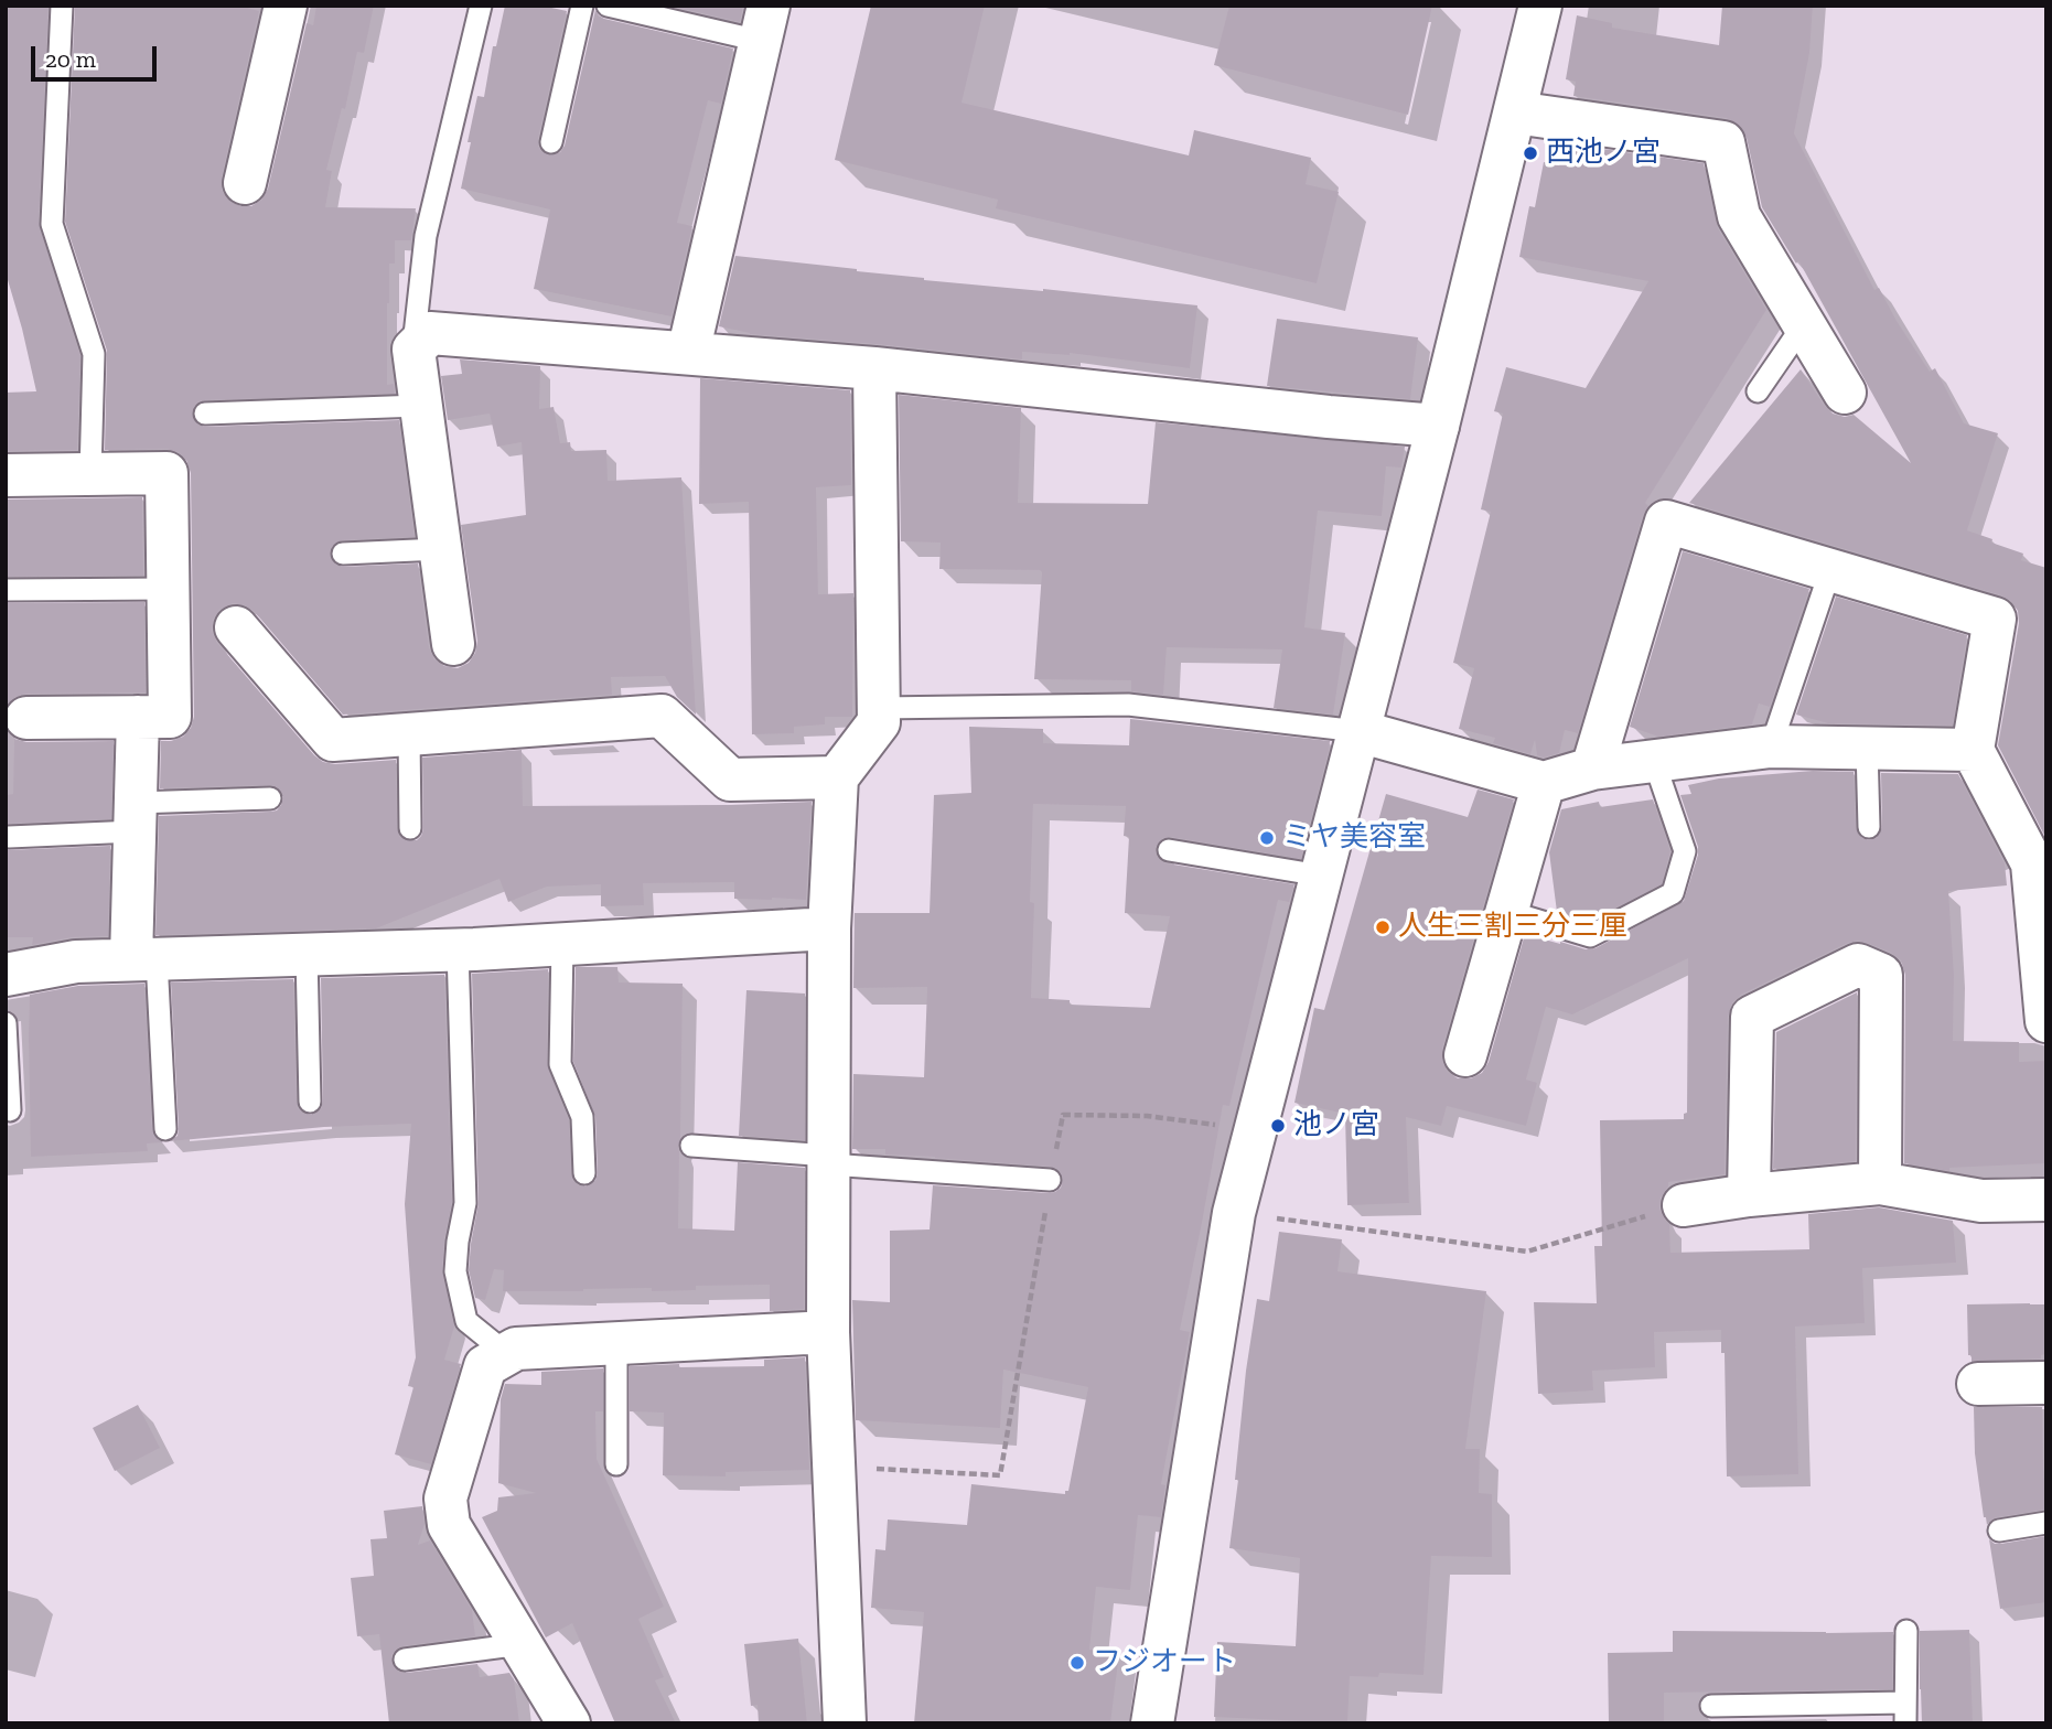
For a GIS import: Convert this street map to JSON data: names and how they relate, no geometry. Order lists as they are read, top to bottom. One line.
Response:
{"places":["西池ノ宮","ミヤ美容室","人生三割三分三厘","池ノ宮","フジオート"],"scale_bar":"20 m"}
